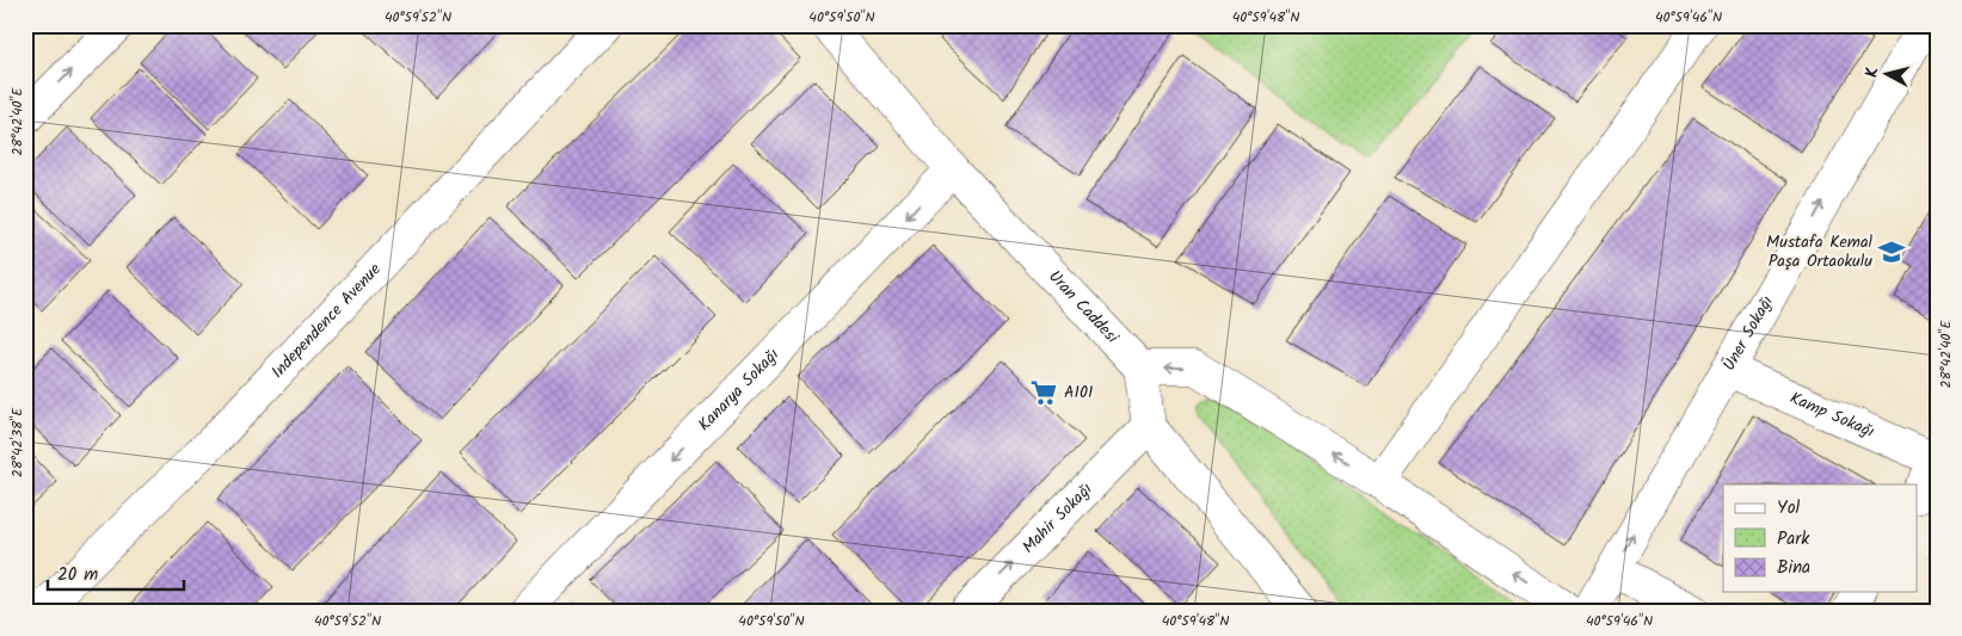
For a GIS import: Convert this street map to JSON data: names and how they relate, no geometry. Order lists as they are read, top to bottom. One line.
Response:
{"streets":{"street":["Uran Caddesi","Independence Avenue","Üner Sokağı","Kanarya Sokağı","Kamp Sokağı","Mahir Sokağı"]},"crossings":[["Uran Caddesi","Kanarya Sokağı"],["Üner Sokağı","Kamp Sokağı"]],"one_way":["Kanarya Sokağı","Mahir Sokağı"],"places":{"school or university":["Mustafa Kemal Paşa Ortaokulu"],"supermarket":["A101"]},"legend":["Yol","Park","Bina"],"scale_bar":"20 m","north":"left","coordinates":["40°59'52\"N","40°59'50\"N","40°59'48\"N","40°59'46\"N","28°42'40\"E","28°42'38\"E"]}
